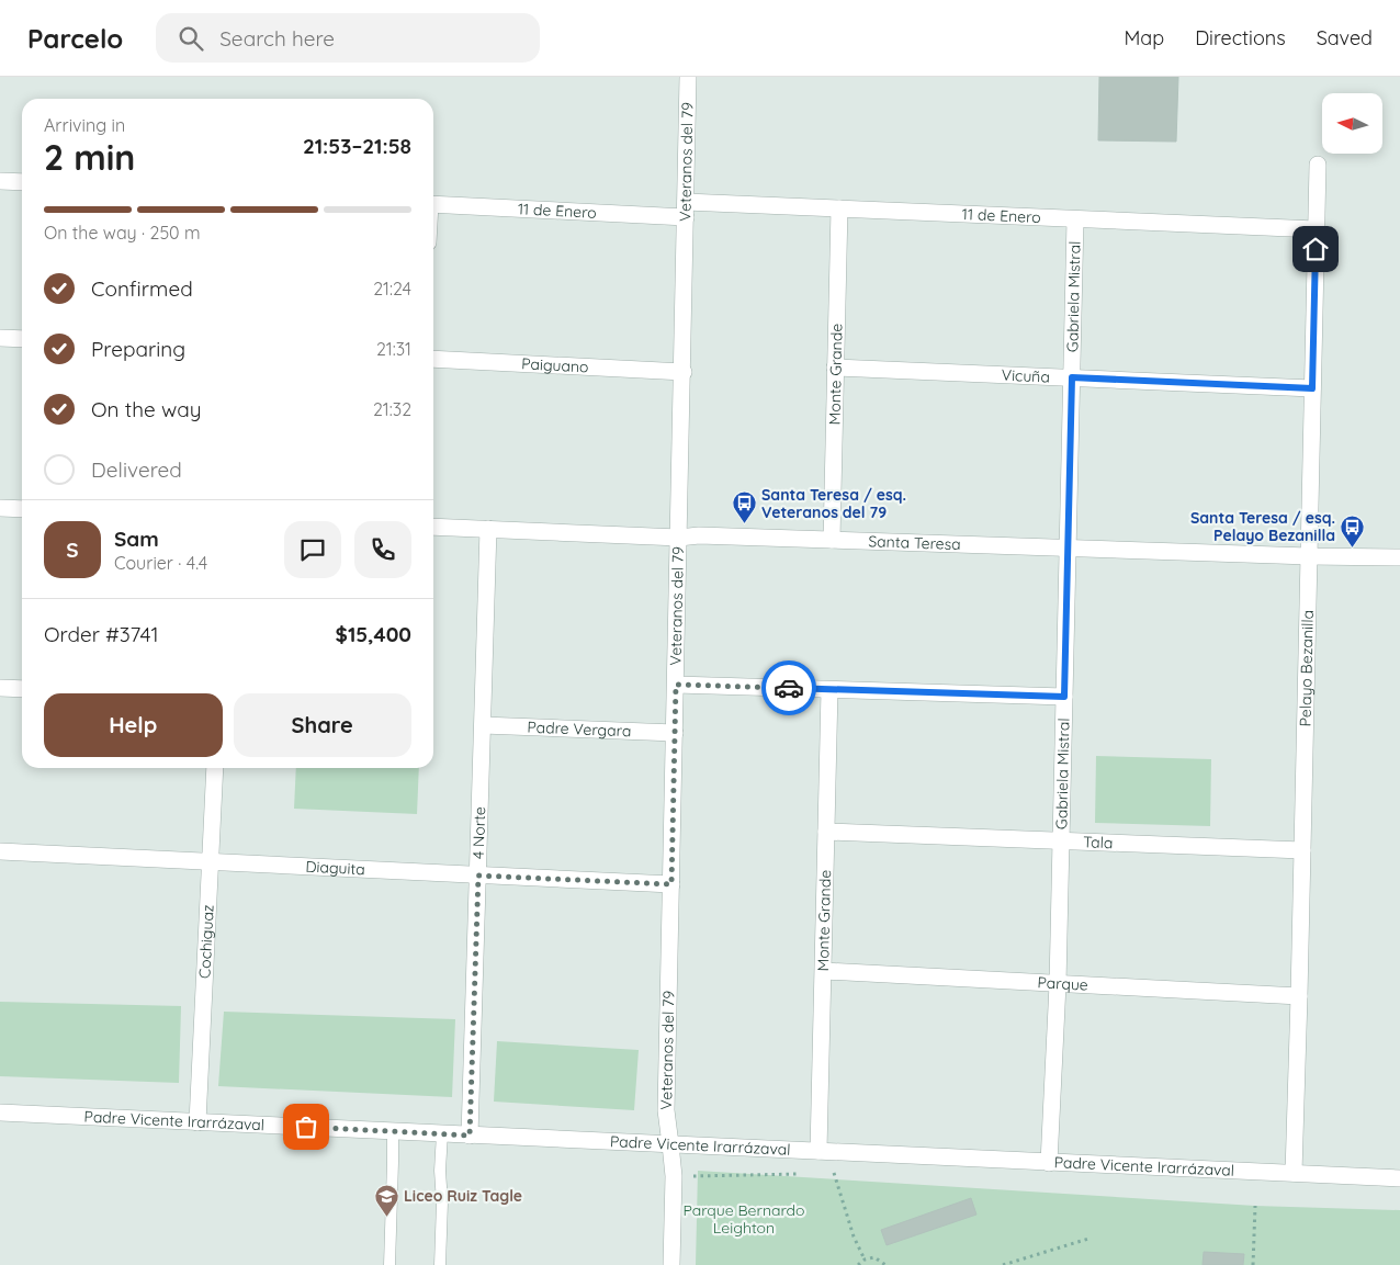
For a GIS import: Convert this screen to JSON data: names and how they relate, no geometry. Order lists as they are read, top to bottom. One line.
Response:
{"streets":{"street":["Veteranos del 79","11 de Enero","Gabriela Mistral","Paiguano","Monte Grande","Vicuña","Santa Teresa","Pelayo Bezanilla","Padre Vergara","4 Norte","Tala","Diaguita","Cochiguaz","Parque","Padre Vicente Irarrázaval"]},"crossings":[["Veteranos del 79","11 de Enero"],["Veteranos del 79","Paiguano"],["Veteranos del 79","Santa Teresa"],["Veteranos del 79","Padre Vergara"],["Veteranos del 79","Diaguita"],["Veteranos del 79","Padre Vicente Irarrázaval"],["11 de Enero","Gabriela Mistral"],["11 de Enero","Monte Grande"],["11 de Enero","Pelayo Bezanilla"],["Gabriela Mistral","Vicuña"],["Gabriela Mistral","Santa Teresa"],["Gabriela Mistral","Tala"],["Gabriela Mistral","Parque"],["Gabriela Mistral","Padre Vicente Irarrázaval"],["Monte Grande","Vicuña"],["Monte Grande","Santa Teresa"],["Monte Grande","Tala"],["Monte Grande","Parque"],["Monte Grande","Padre Vicente Irarrázaval"],["Vicuña","Pelayo Bezanilla"],["Santa Teresa","Pelayo Bezanilla"],["Santa Teresa","4 Norte"],["Pelayo Bezanilla","Tala"],["Pelayo Bezanilla","Parque"],["Pelayo Bezanilla","Padre Vicente Irarrázaval"],["Padre Vergara","4 Norte"],["4 Norte","Diaguita"],["4 Norte","Padre Vicente Irarrázaval"],["Diaguita","Cochiguaz"],["Cochiguaz","Padre Vicente Irarrázaval"]],"parks":["Parque Bernardo Leighton"],"places":{"bus stop":["Santa Teresa / esq. Veteranos del 79","Santa Teresa / esq. Pelayo Bezanilla"],"school or university":["Liceo Ruiz Tagle"]},"north":"left","page":{"header":"Parcelo","search":"Search here","nav":["Map","Directions","Saved"],"heading":["2 min","Arriving in","21:53–21:58"],"panel":["Sam","Courier · 4.4","Order #3741","$15,400"],"bar":"On the way · 250 m","list":[["Confirmed","21:24"],["Preparing","21:31"],["On the way","21:32"],"Delivered"],"round":"S","buttons":["Help","Share"]}}
